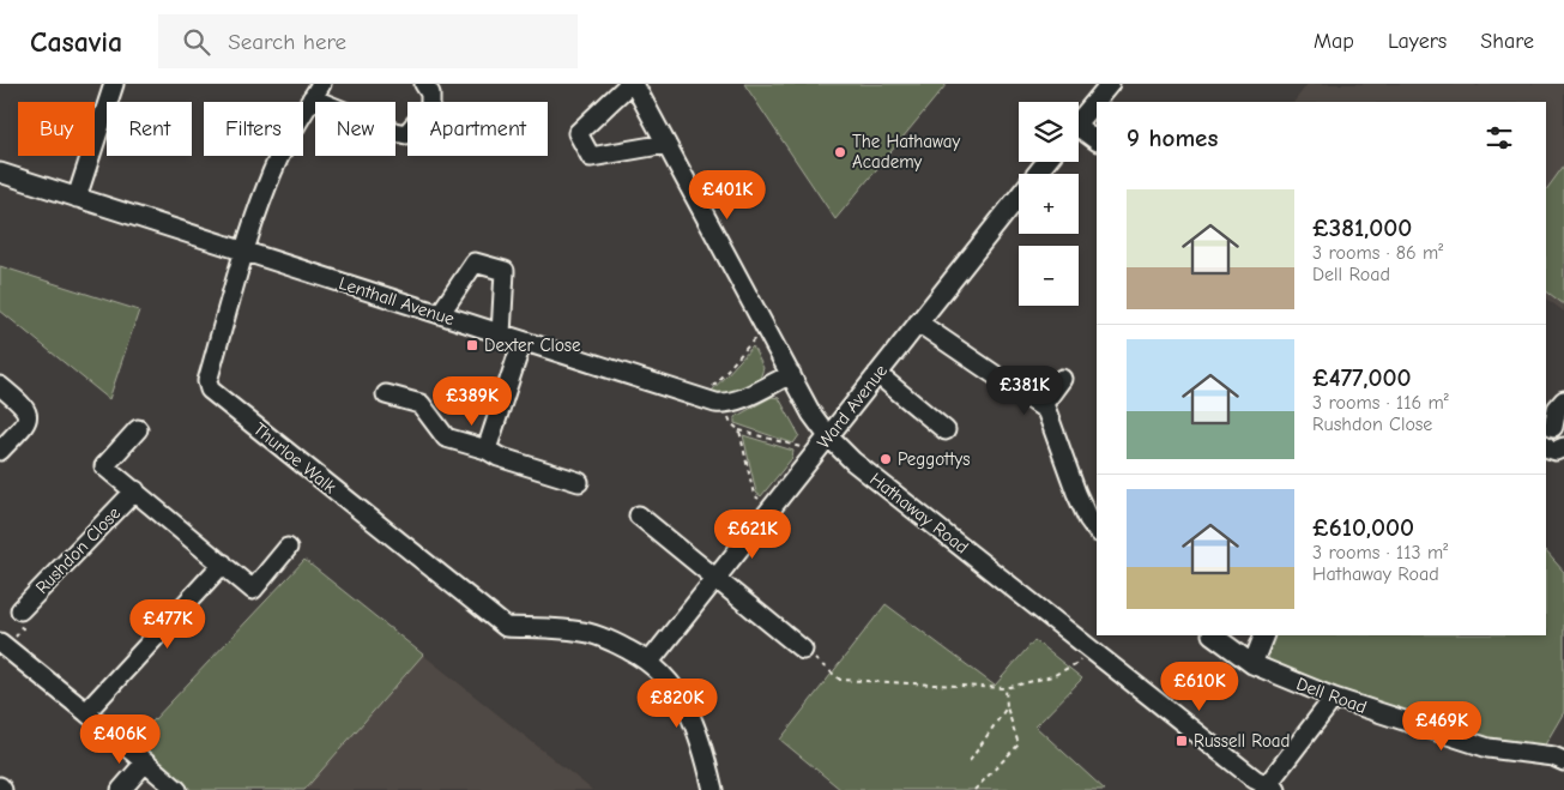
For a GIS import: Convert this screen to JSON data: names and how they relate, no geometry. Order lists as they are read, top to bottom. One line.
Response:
{"streets":{"street":["Lenthall Avenue","Ward Avenue","Thurloe Walk","Hathaway Road","Rushdon Close","Dell Road"]},"crossings":[["Lenthall Avenue","Thurloe Walk"],["Ward Avenue","Thurloe Walk"],["Ward Avenue","Hathaway Road"]],"places":{"other":["The Hathaway Academy","Peggottys"],"transit":["Dexter Close","Russell Road"]},"page":{"header":"Casavia","search":"Search here","nav":["Map","Layers","Share"],"map_buttons":["+","−"],"chip":["Buy","Rent","Filters","New","Apartment"],"heading":"9 homes","price":["£401K","£381K","£389K","£621K","£477K","£610K","£820K","£469K","£406K"],"list":[{"name":"£381,000","note":"3 rooms · 86 m² · Dell Road"},{"name":"£477,000","note":"3 rooms · 116 m² · Rushdon Close"},{"name":"£610,000","note":"3 rooms · 113 m² · Hathaway Road"}]}}
